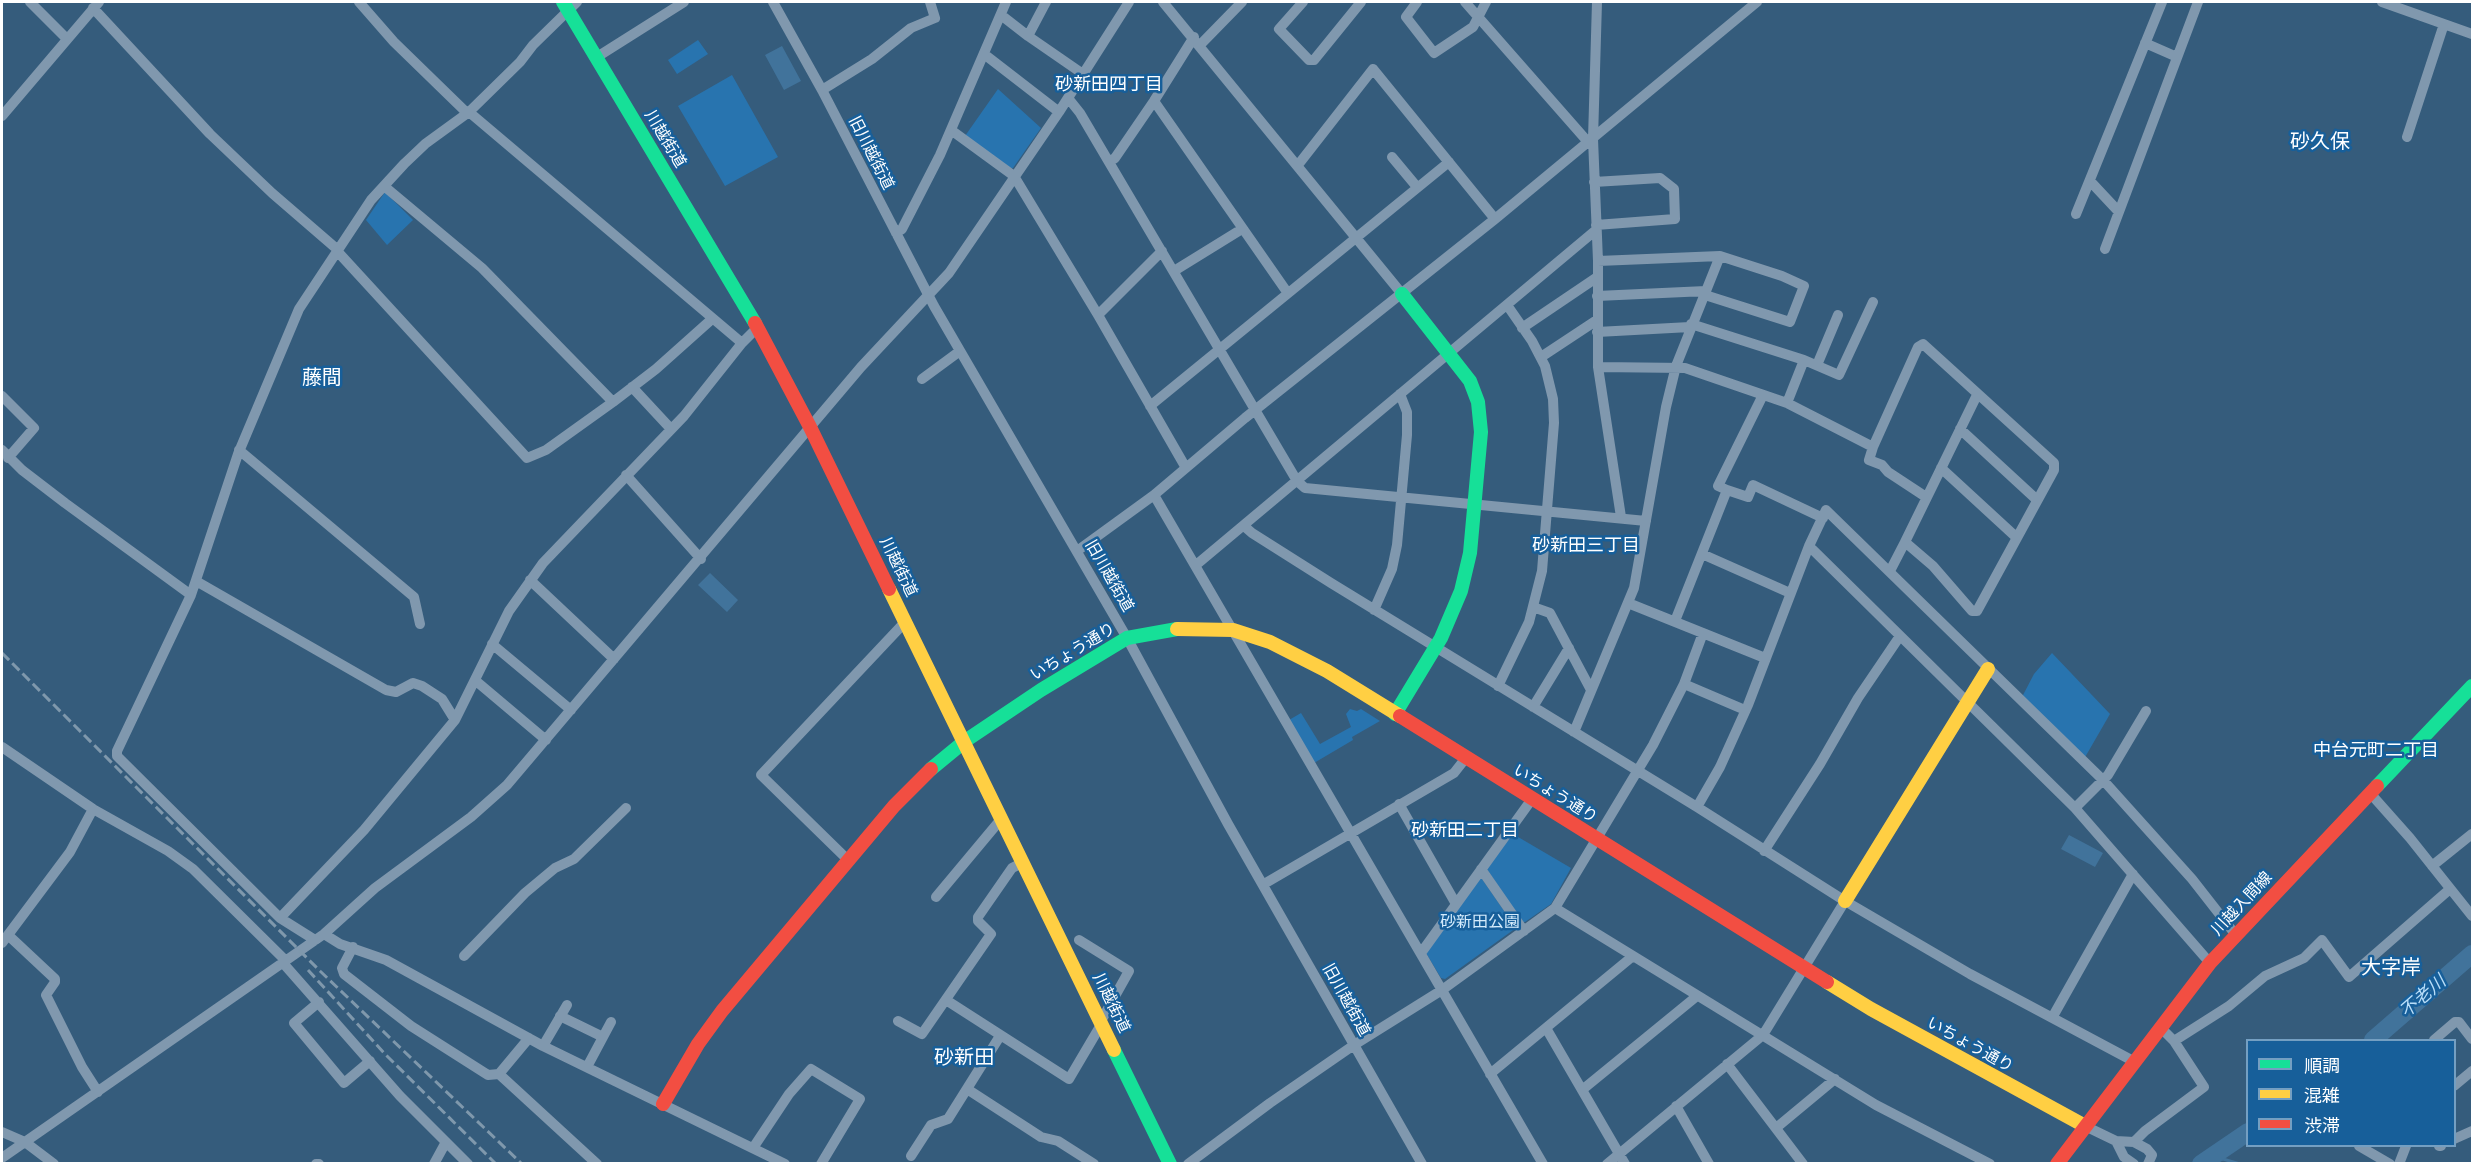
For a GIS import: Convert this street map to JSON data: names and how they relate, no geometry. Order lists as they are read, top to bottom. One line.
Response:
{"streets":{"main road":["川越街道","いちょう通り","川越入間線"],"street":["旧川越街道"]},"crossings":[["川越街道","いちょう通り"],["旧川越街道","いちょう通り"],["いちょう通り","川越入間線"]],"districts":["砂新田四丁目","砂久保","藤間","砂新田三丁目","中台元町二丁目","砂新田二丁目","大字岸","砂新田"],"water":["不老川"],"parks":["砂新田公園"],"legend":["順調","混雑","渋滞"]}
